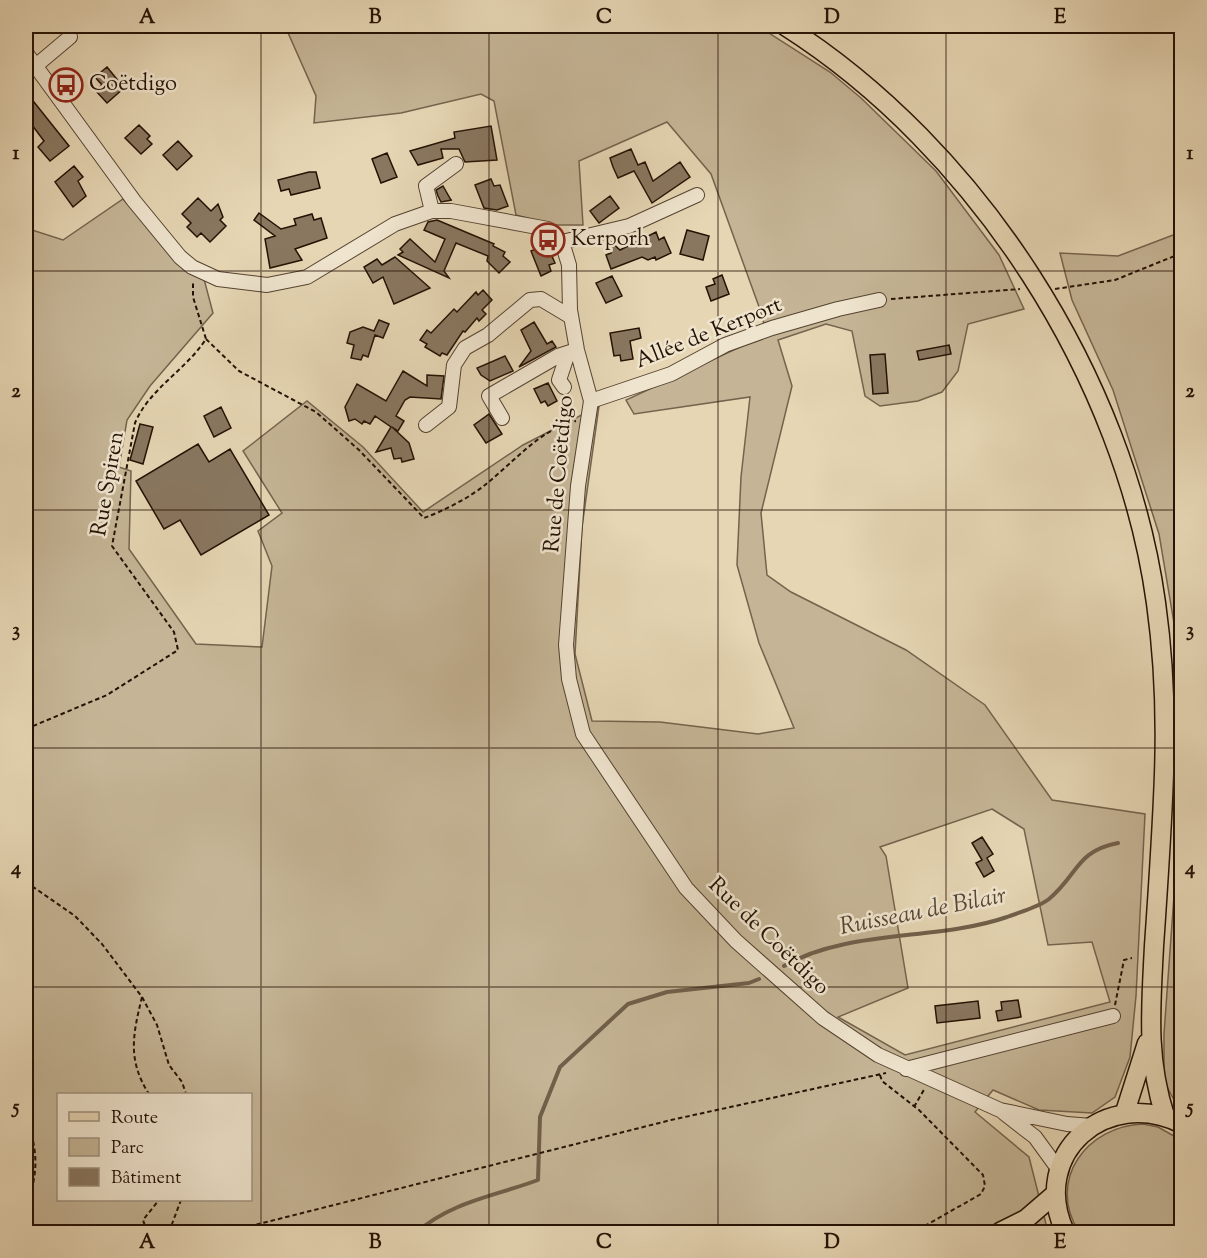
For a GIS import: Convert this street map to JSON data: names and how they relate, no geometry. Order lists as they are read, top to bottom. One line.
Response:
{"streets":{"street":["Allée de Kerport","Rue de Coëtdigo"],"path":["Rue Spiren"]},"crossings":[["Allée de Kerport","Rue de Coëtdigo"]],"water":["Ruisseau de Bilair"],"places":{"bus stop":["Coëtdigo","Kerporh"]},"legend":["Route","Parc","Bâtiment"],"grid":{"columns":["A","B","C","D","E"],"rows":["1","2","3","4","5"]}}
